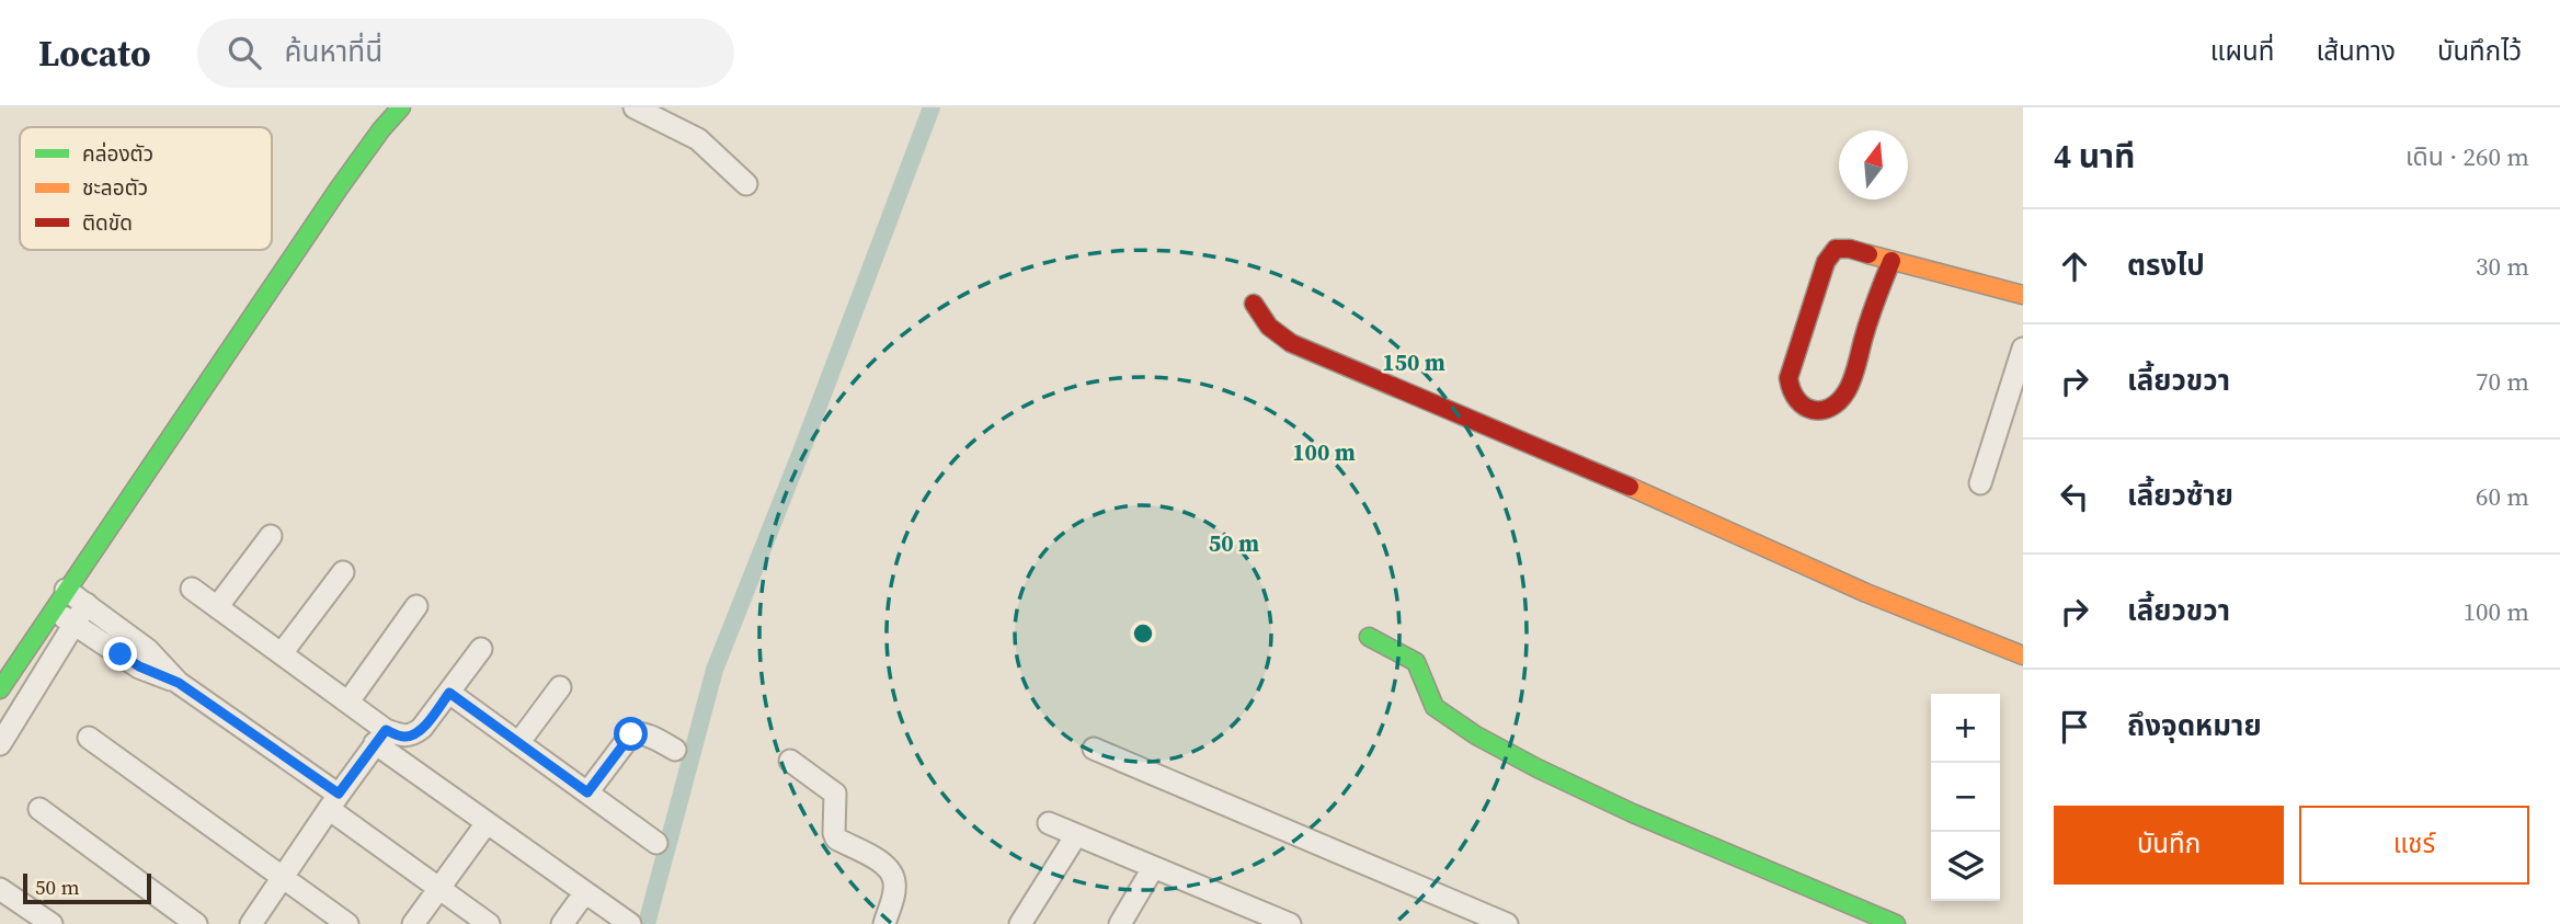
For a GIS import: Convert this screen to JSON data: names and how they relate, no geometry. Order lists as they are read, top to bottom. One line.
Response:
{"legend":["คล่องตัว","ชะลอตัว","ติดขัด"],"scale_bar":"50 m","north":"top","page":{"header":"Locato","search":"ค้นหาที่นี่","nav":["แผนที่","เส้นทาง","บันทึกไว้"],"heading":["4 นาที","เดิน · 260 m"],"list":[["ตรงไป","30 m"],["เลี้ยวขวา","70 m"],["เลี้ยวซ้าย","60 m"],["เลี้ยวขวา","100 m"],"ถึงจุดหมาย"],"map_buttons":["+","−"],"buttons":["บันทึก","แชร์"],"scale":"50 m"},"rings":["150 m","100 m","50 m"]}
